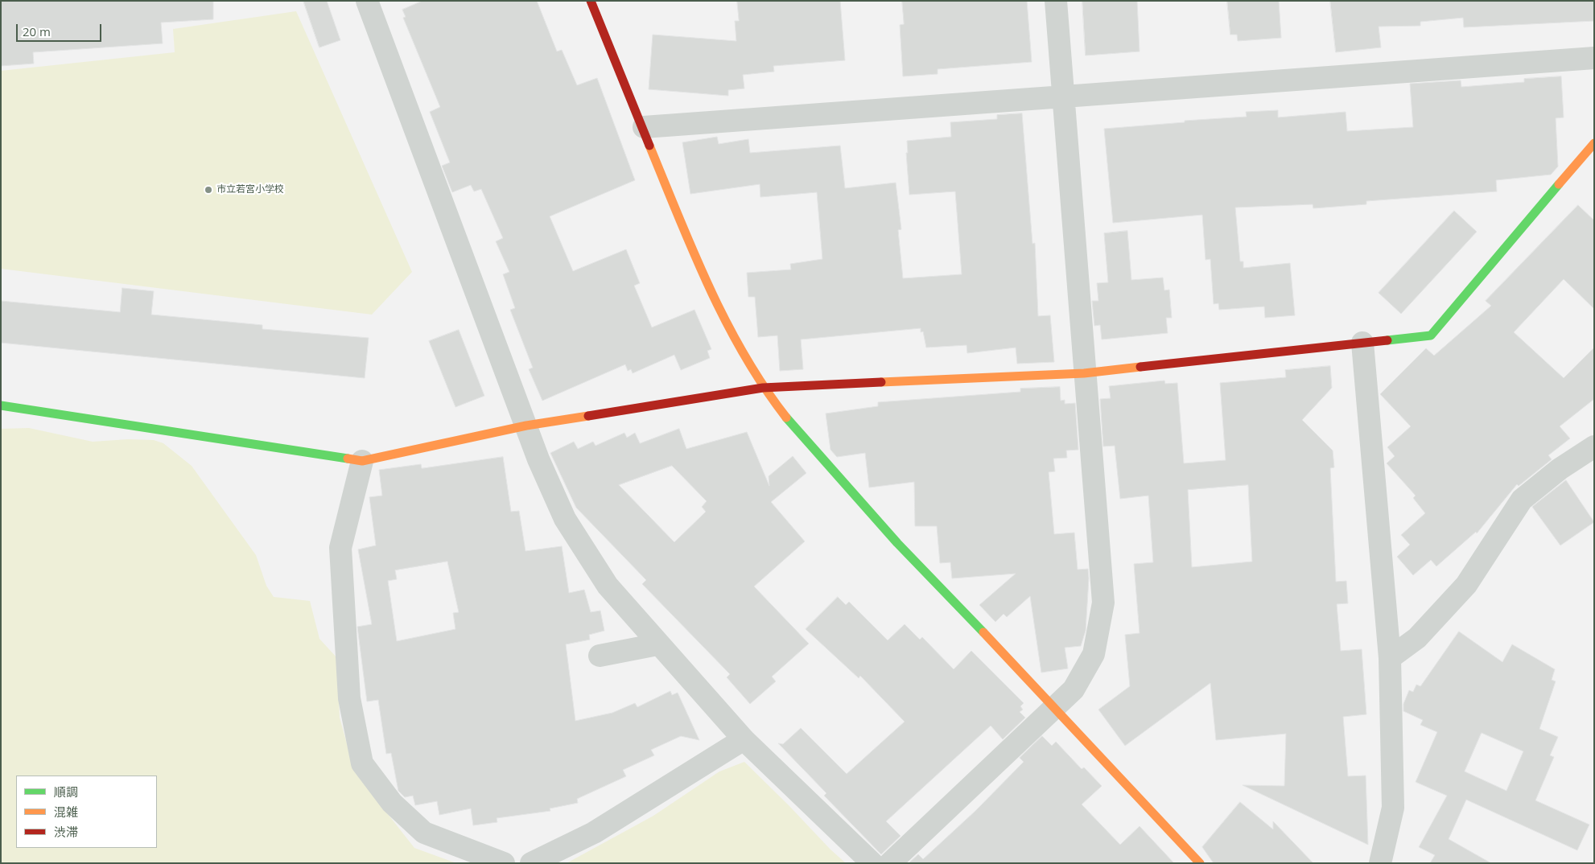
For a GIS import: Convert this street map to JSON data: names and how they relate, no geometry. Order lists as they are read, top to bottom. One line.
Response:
{"places":["市立若宮小学校"],"legend":["順調","混雑","渋滞"],"scale_bar":"20 m"}
